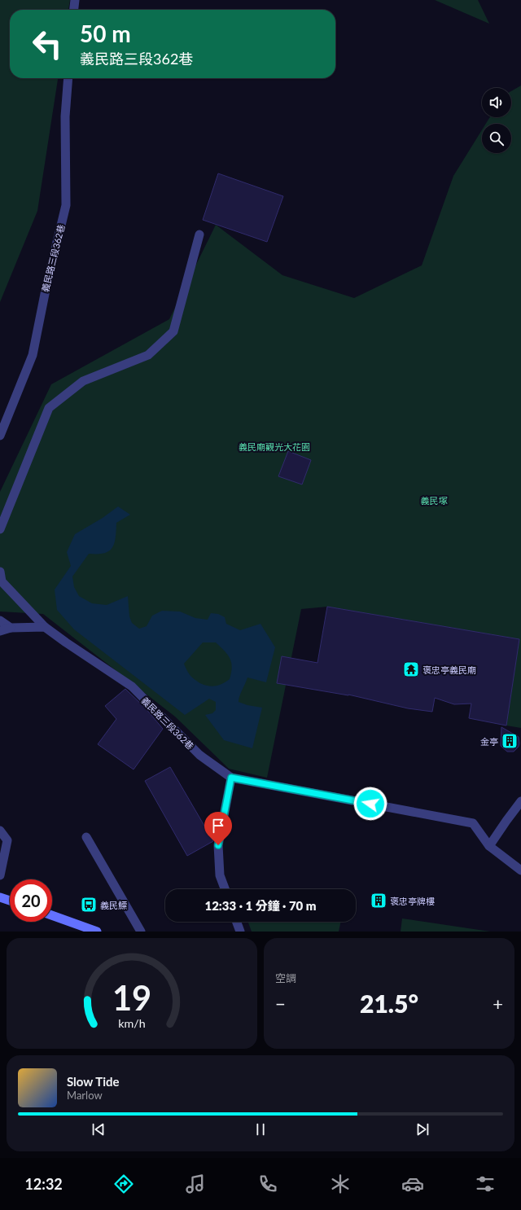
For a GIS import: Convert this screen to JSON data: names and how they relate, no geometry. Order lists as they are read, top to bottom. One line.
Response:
{"streets":{"lane":["義民路三段362巷"]},"parks":["義民廟觀光大花園","義民塚"],"places":{"temple":["褒忠亭義民廟"],"building":["金亭","褒忠亭牌樓"],"bus stop":["義民鰾"]},"page":{"turn":["50 m","義民路三段362巷"],"limit":"20","trip":"12:33 · 1 分鐘 · 70 m","tile":"空調","heat":["−","21.5°","+"],"song":["Slow Tide","Marlow"],"tabs":"12:32","gauge":["19","km/h"]}}
